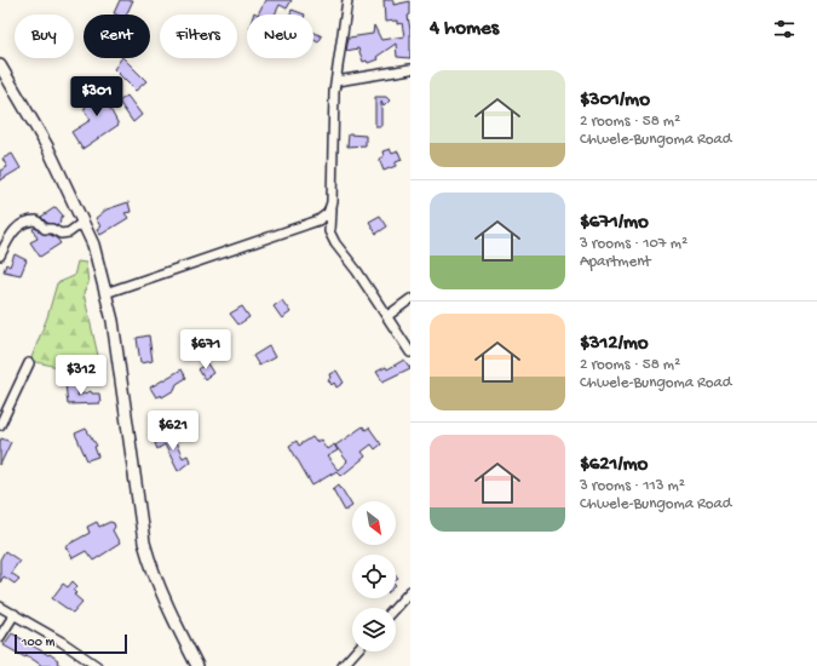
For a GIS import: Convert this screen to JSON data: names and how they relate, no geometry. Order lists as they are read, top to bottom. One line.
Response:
{"scale_bar":"100 m","north":"bottom right","page":{"heading":"4 homes","chip":["Buy","Rent","Filters","New"],"list":[{"name":"$301/mo","note":"2 rooms · 58 m² · Chwele-Bungoma Road"},{"name":"$671/mo","note":"3 rooms · 107 m² · Apartment"},{"name":"$312/mo","note":"2 rooms · 58 m² · Chwele-Bungoma Road"},{"name":"$621/mo","note":"3 rooms · 113 m² · Chwele-Bungoma Road"}],"price":["$301","$671","$312","$621"],"scale":"100 m"}}
